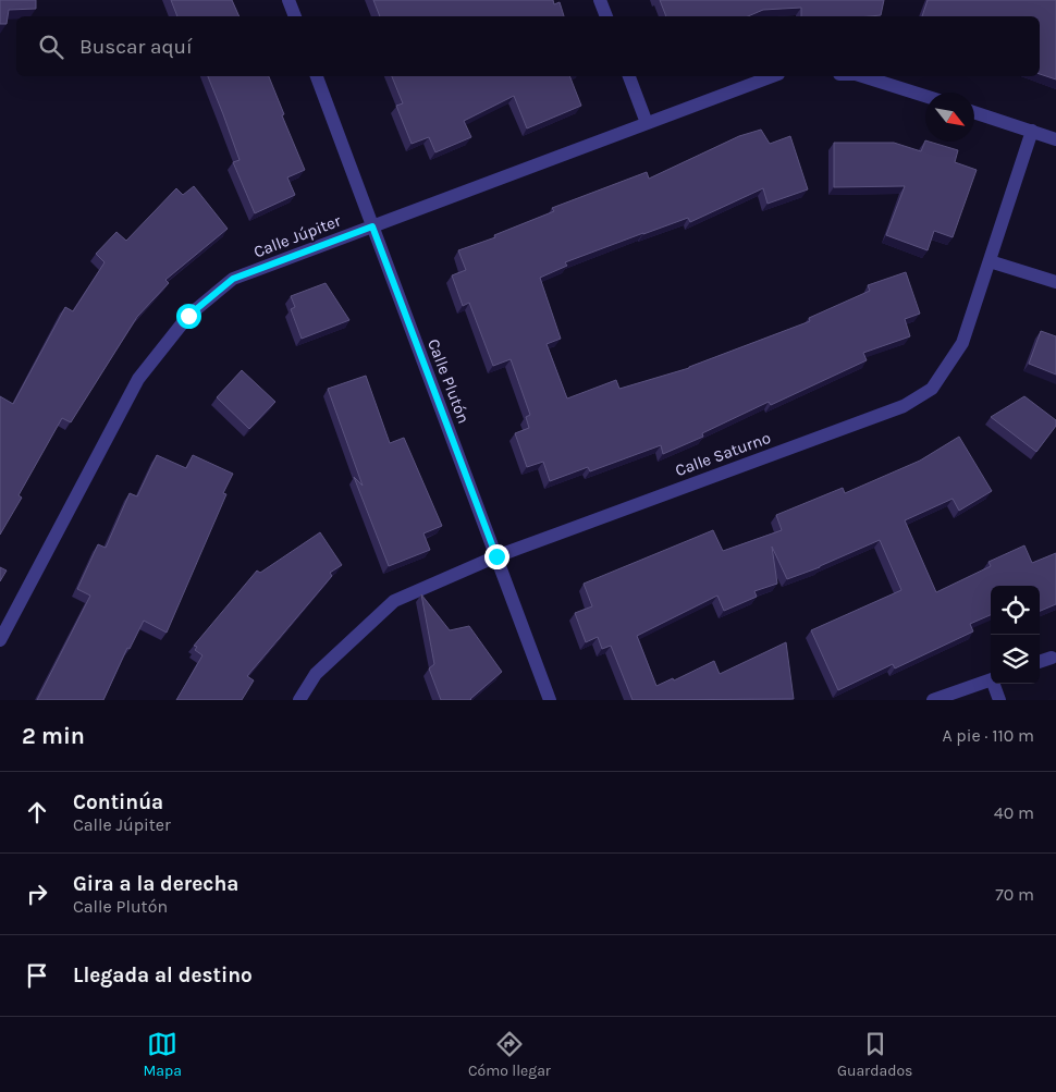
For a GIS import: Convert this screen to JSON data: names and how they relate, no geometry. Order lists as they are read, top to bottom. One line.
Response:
{"streets":{"street":["Calle Júpiter","Calle Plutón","Calle Saturno"]},"crossings":[["Calle Júpiter","Calle Plutón"],["Calle Plutón","Calle Saturno"]],"north":"bottom right","page":{"search":"Buscar aquí","heading":["2 min","A pie · 110 m"],"list":[["Continúa","Calle Júpiter","40 m"],["Gira a la derecha","Calle Plutón","70 m"],"Llegada al destino"],"nav":["Mapa","Cómo llegar","Guardados"]}}
